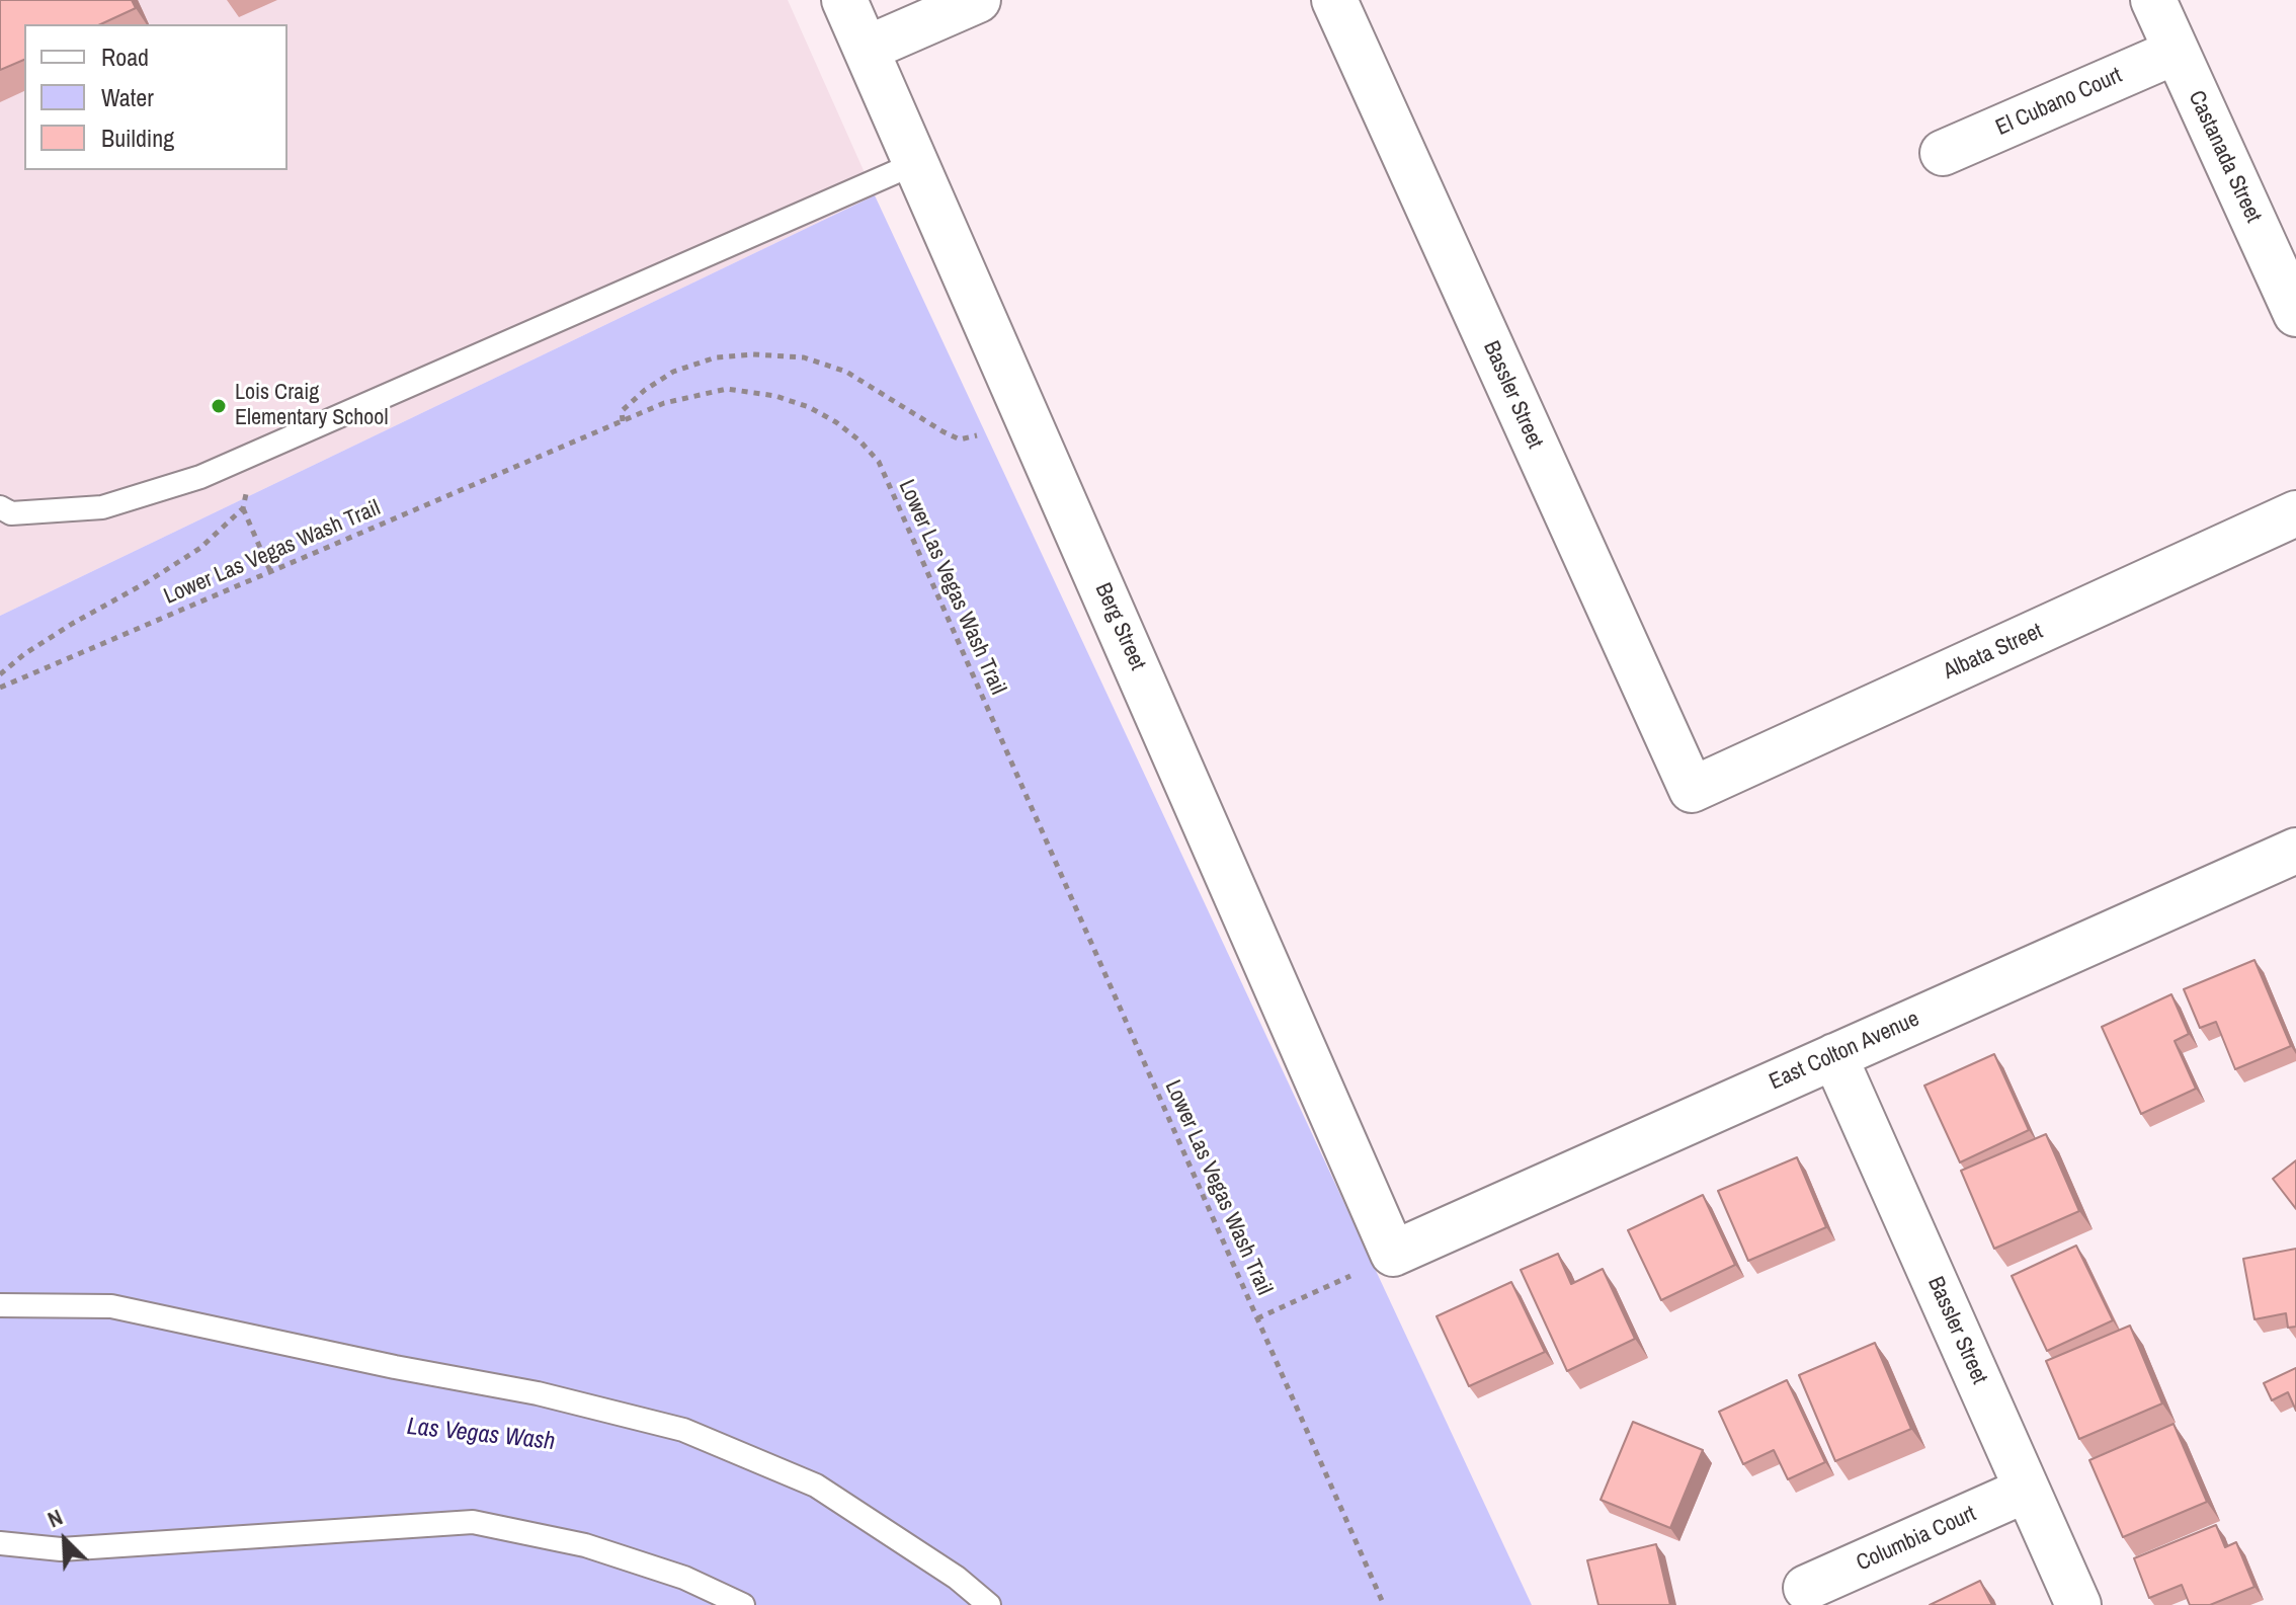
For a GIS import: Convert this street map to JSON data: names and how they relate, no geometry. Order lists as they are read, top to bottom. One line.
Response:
{"streets":{"street":["El Cubano Court","Castanada Street","Bassler Street","Berg Street","Albata Street","East Colton Avenue","Columbia Court"],"path":["Lower Las Vegas Wash Trail"]},"crossings":[["El Cubano Court","Castanada Street"],["Bassler Street","Albata Street"],["Bassler Street","East Colton Avenue"],["Bassler Street","Columbia Court"],["Berg Street","East Colton Avenue"]],"water":["Las Vegas Wash"],"places":["Lois Craig Elementary School"],"legend":["Road","Water","Building"],"north":"top left"}
